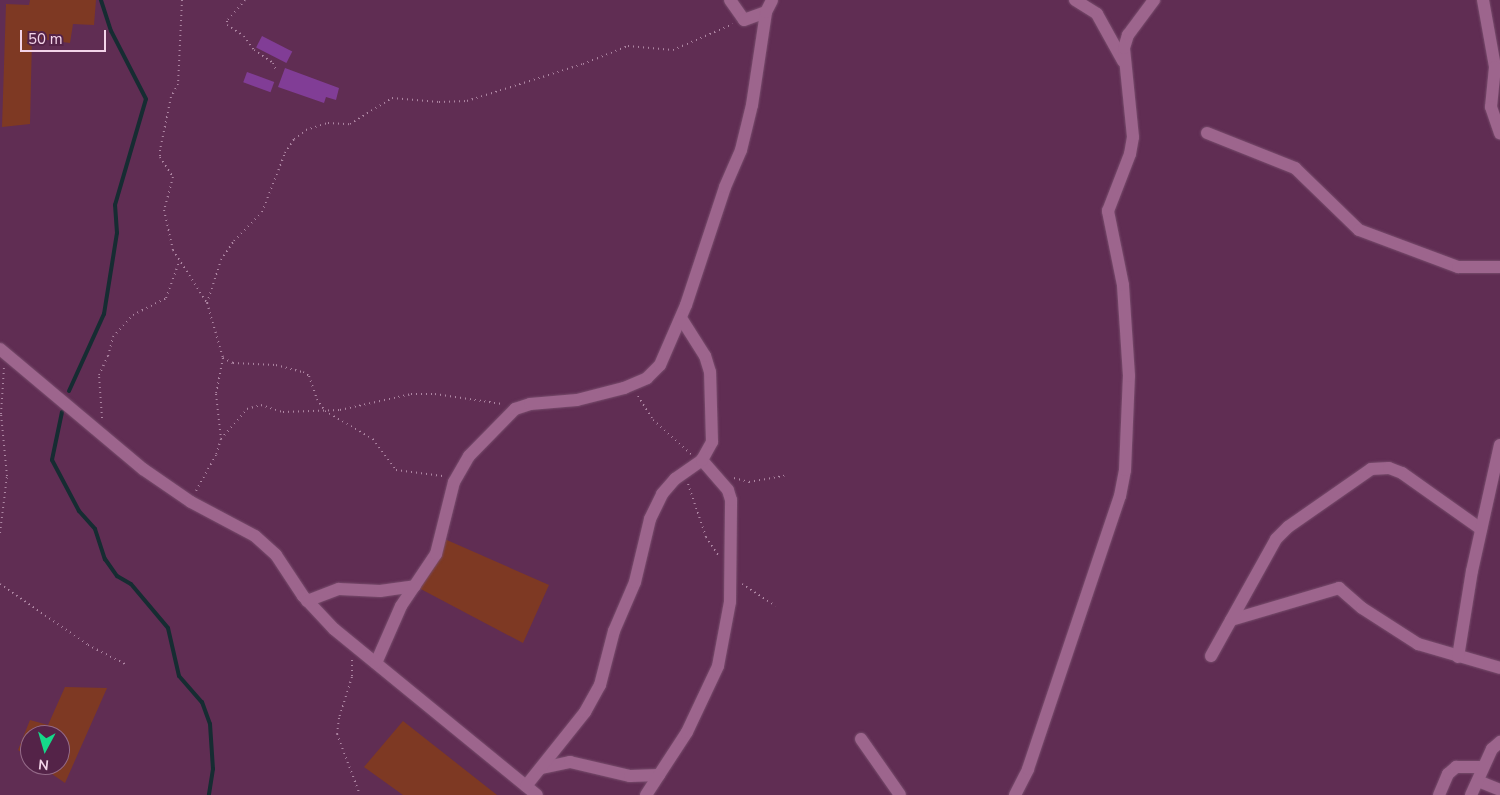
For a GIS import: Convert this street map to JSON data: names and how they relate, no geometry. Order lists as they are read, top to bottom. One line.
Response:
{"scale_bar":"50 m","north":"bottom"}
